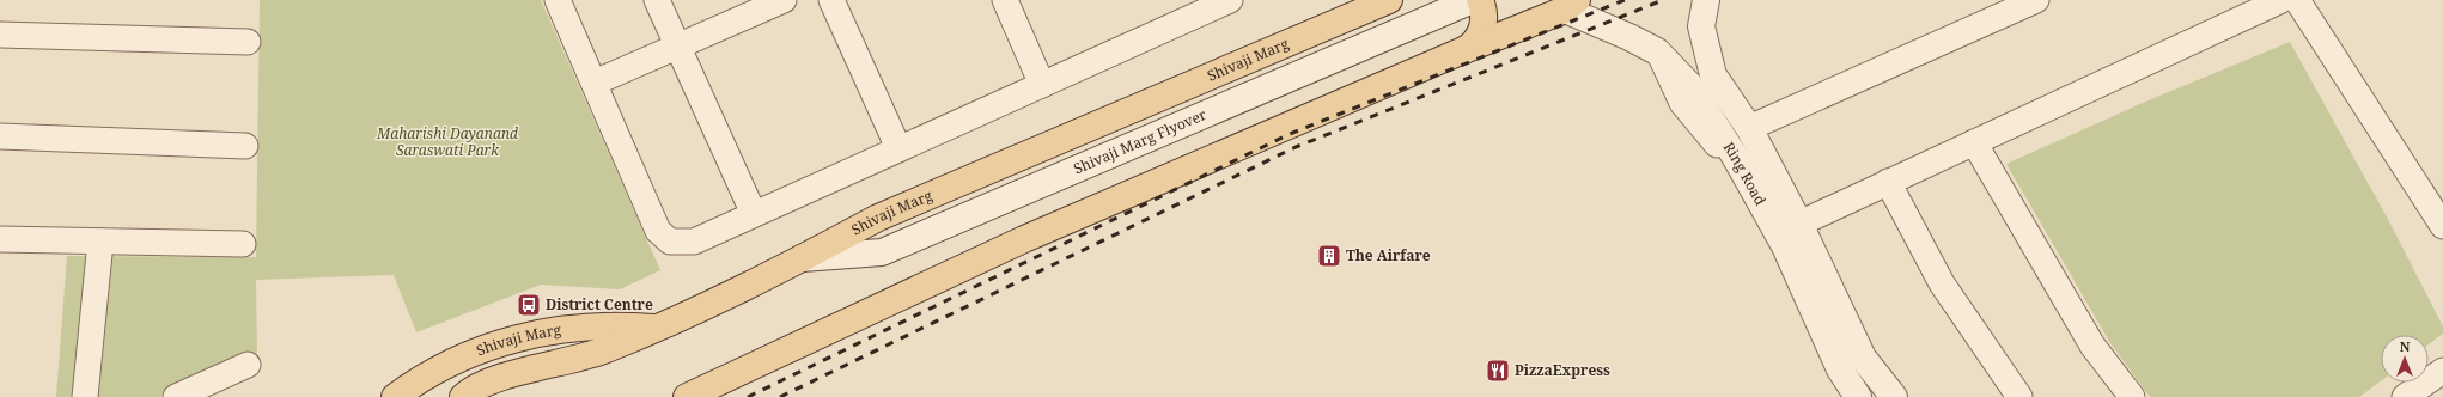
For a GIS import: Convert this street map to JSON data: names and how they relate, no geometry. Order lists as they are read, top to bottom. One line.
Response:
{"streets":{"main road":["Shivaji Marg"],"street":["Shivaji Marg Flyover","Ring Road"]},"crossings":[["Shivaji Marg","Shivaji Marg Flyover"]],"parks":["Maharishi Dayanand Saraswati Park"],"places":{"building":["The Airfare"],"bus stop":["District Centre"],"restaurant":["PizzaExpress"]},"north":"top"}
